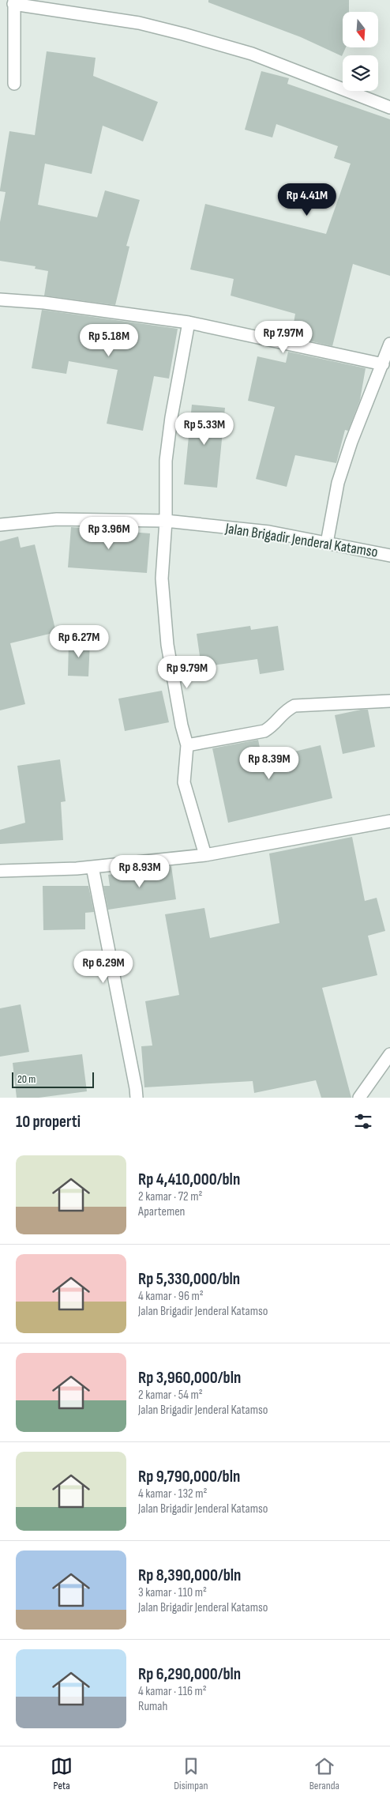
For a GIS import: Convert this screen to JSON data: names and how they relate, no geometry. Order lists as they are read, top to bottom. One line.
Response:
{"streets":{"street":["Jalan Brigadir Jenderal Katamso"]},"scale_bar":"20 m","north":"bottom","page":{"price":["Rp 4.41M","Rp 7.97M","Rp 5.18M","Rp 5.33M","Rp 3.96M","Rp 6.27M","Rp 9.79M","Rp 8.39M","Rp 8.93M","Rp 6.29M"],"scale":"20 m","heading":"10 properti","list":[{"name":"Rp 4,410,000/bln","note":"2 kamar · 72 m² · Apartemen"},{"name":"Rp 5,330,000/bln","note":"4 kamar · 96 m² · Jalan Brigadir Jenderal Katamso"},{"name":"Rp 3,960,000/bln","note":"2 kamar · 54 m² · Jalan Brigadir Jenderal Katamso"},{"name":"Rp 9,790,000/bln","note":"4 kamar · 132 m² · Jalan Brigadir Jenderal Katamso"},{"name":"Rp 8,390,000/bln","note":"3 kamar · 110 m² · Jalan Brigadir Jenderal Katamso"},{"name":"Rp 6,290,000/bln","note":"4 kamar · 116 m² · Rumah"}],"tabs":["Peta","Disimpan","Beranda"]}}
